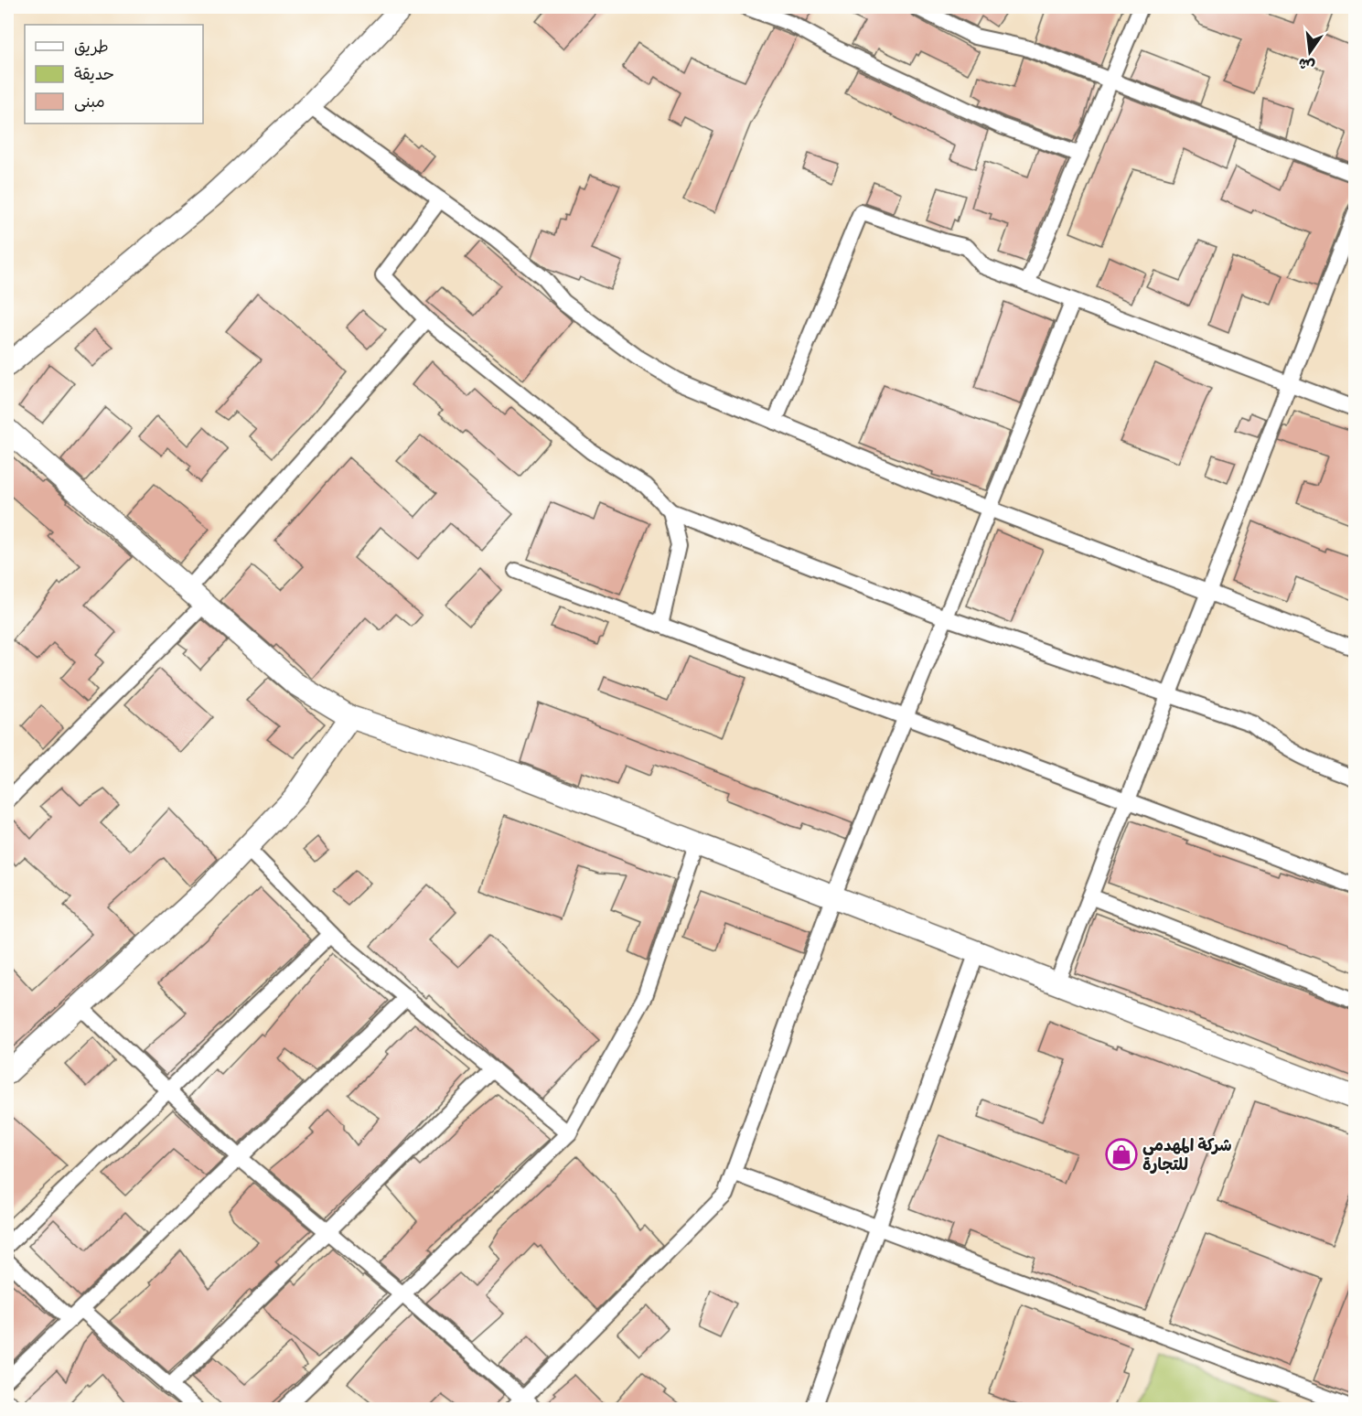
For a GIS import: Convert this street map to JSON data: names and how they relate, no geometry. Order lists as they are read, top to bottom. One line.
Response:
{"places":{"shop":["شركة المهدمي للتجارة"]},"legend":["طريق","حديقة","مبنى"],"north":"bottom"}
